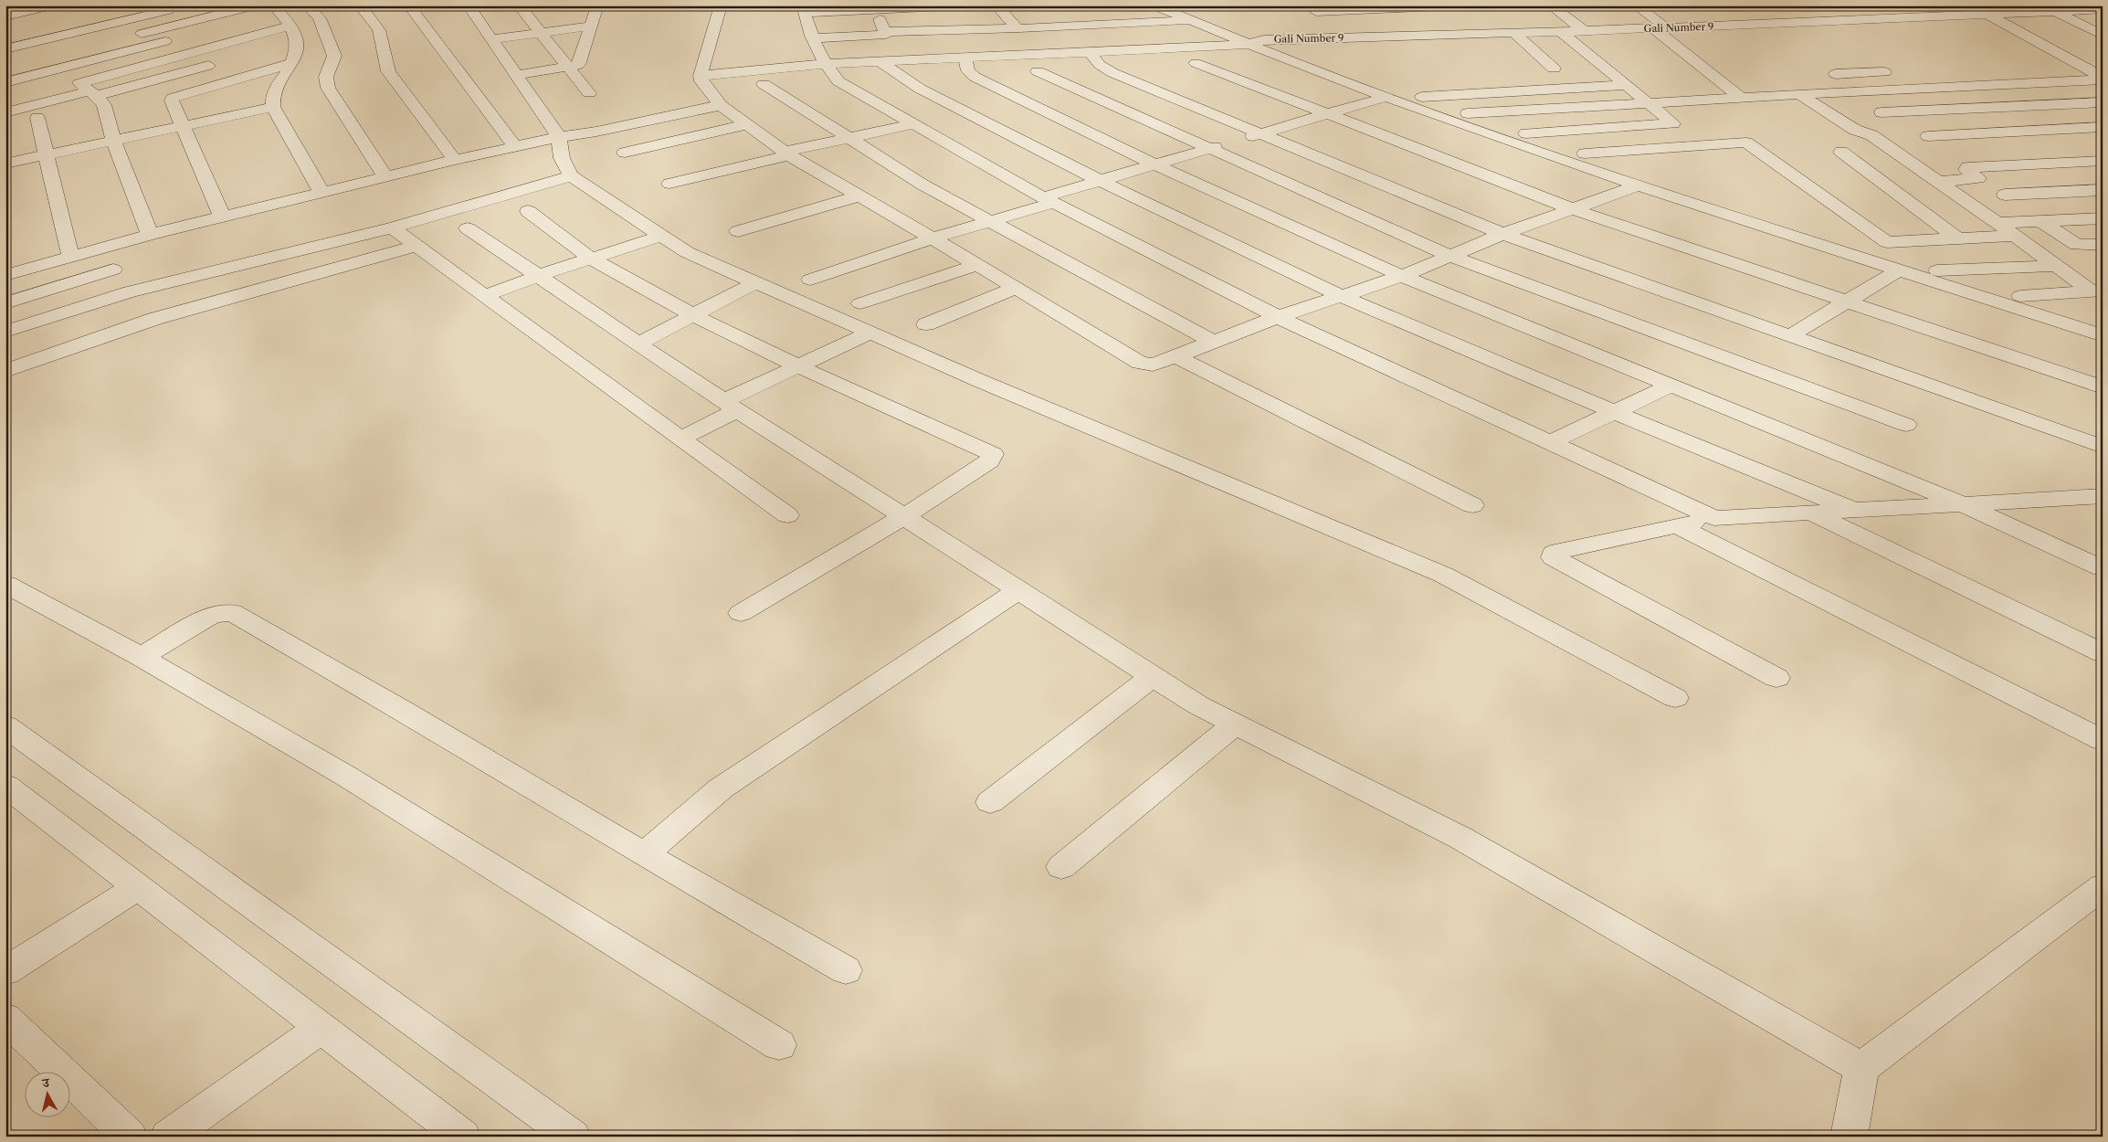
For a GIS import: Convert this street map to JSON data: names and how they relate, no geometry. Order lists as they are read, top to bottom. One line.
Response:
{"streets":{"street":["Gali Number 9"]},"north":"top"}
